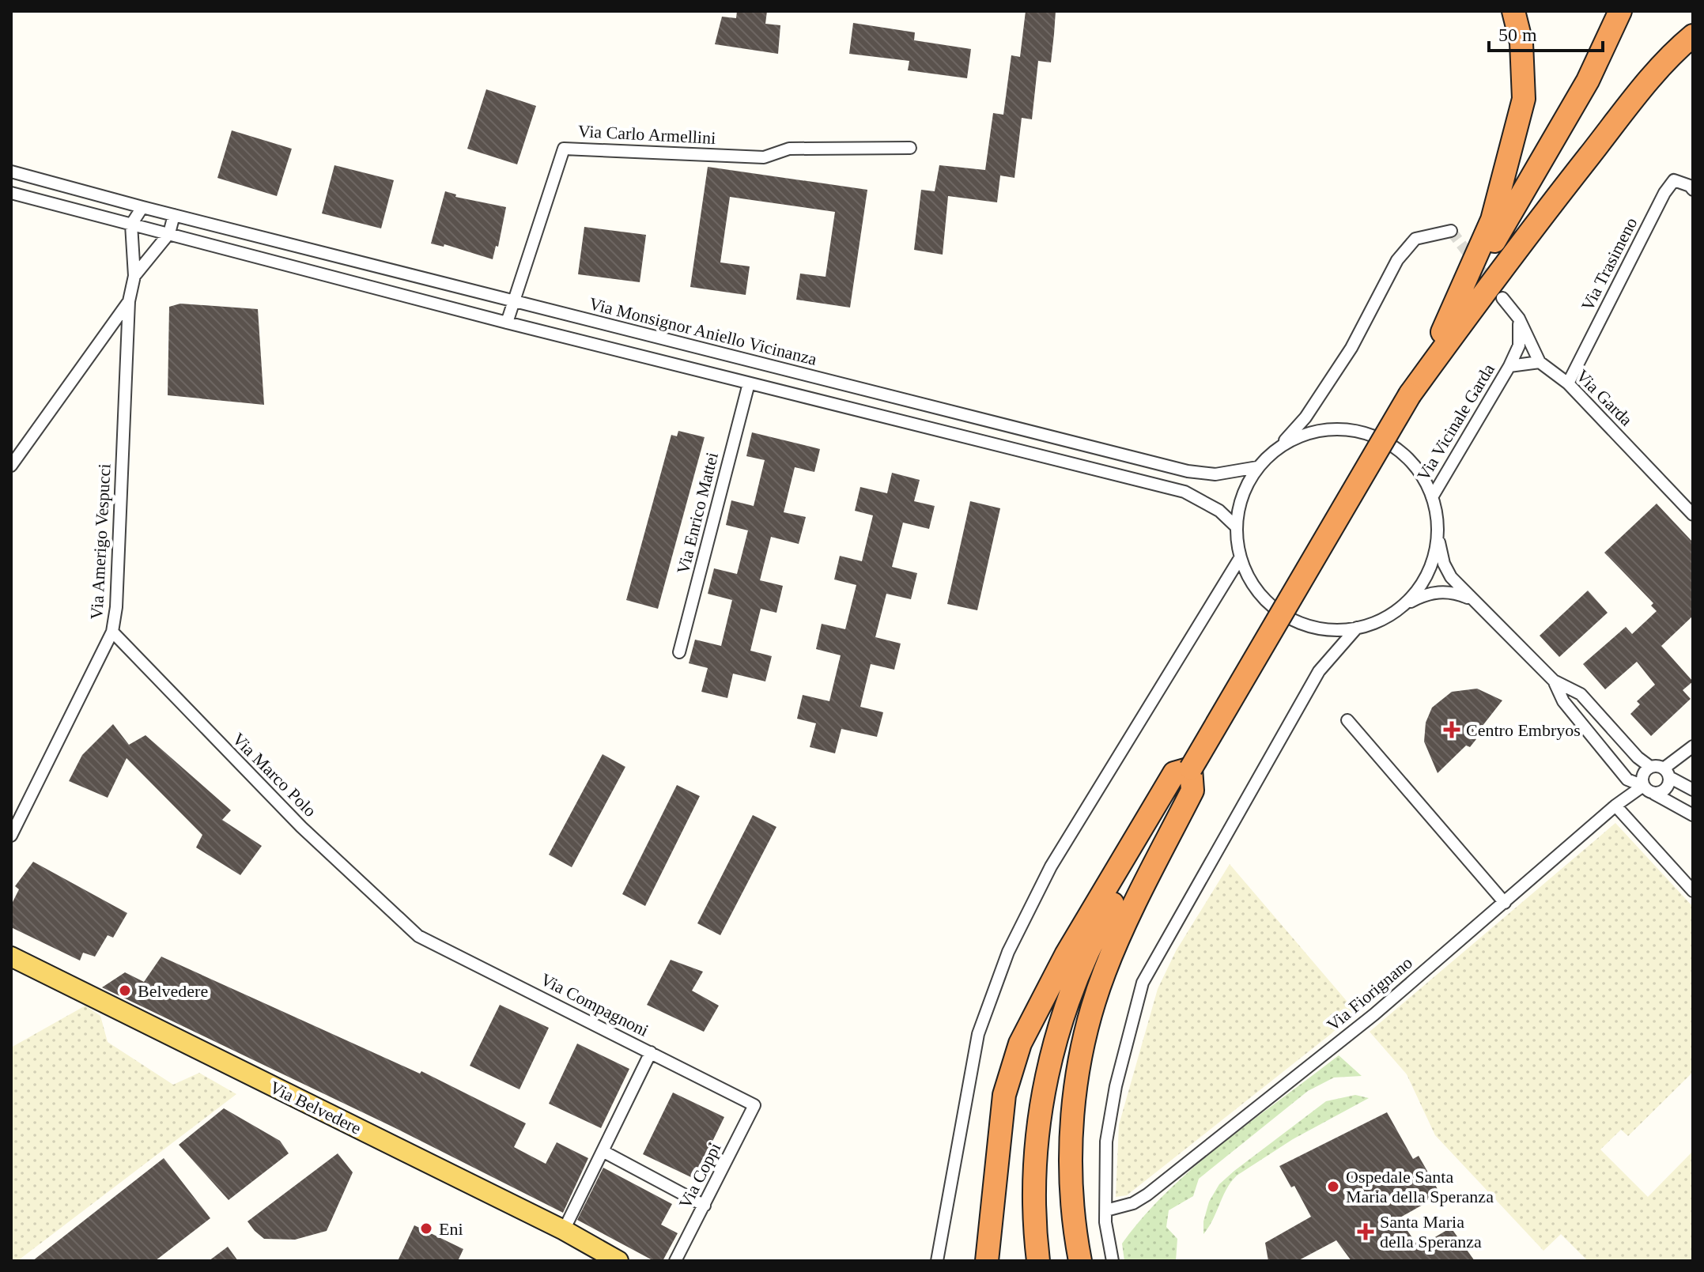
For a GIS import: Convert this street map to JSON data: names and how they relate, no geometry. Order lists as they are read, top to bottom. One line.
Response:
{"streets":{"main road":["Via Belvedere"],"street":["Via Carlo Armellini","Via Trasimeno","Via Monsignor Aniello Vicinanza","Via Garda","Via Vicinale Garda","Via Enrico Mattei","Via Amerigo Vespucci","Via Marco Polo","Via Fiorignano","Via Compagnoni","Via Coppi"]},"crossings":[["Via Carlo Armellini","Via Monsignor Aniello Vicinanza"],["Via Trasimeno","Via Garda"],["Via Monsignor Aniello Vicinanza","Via Vicinale Garda"],["Via Garda","Via Vicinale Garda"],["Via Amerigo Vespucci","Via Marco Polo"],["Via Marco Polo","Via Compagnoni"],["Via Compagnoni","Via Coppi"]],"places":{"health":["Centro Embryos","Santa Maria della Speranza"],"other":["Belvedere","Ospedale Santa Maria della Speranza","Eni"]},"scale_bar":"50 m"}
